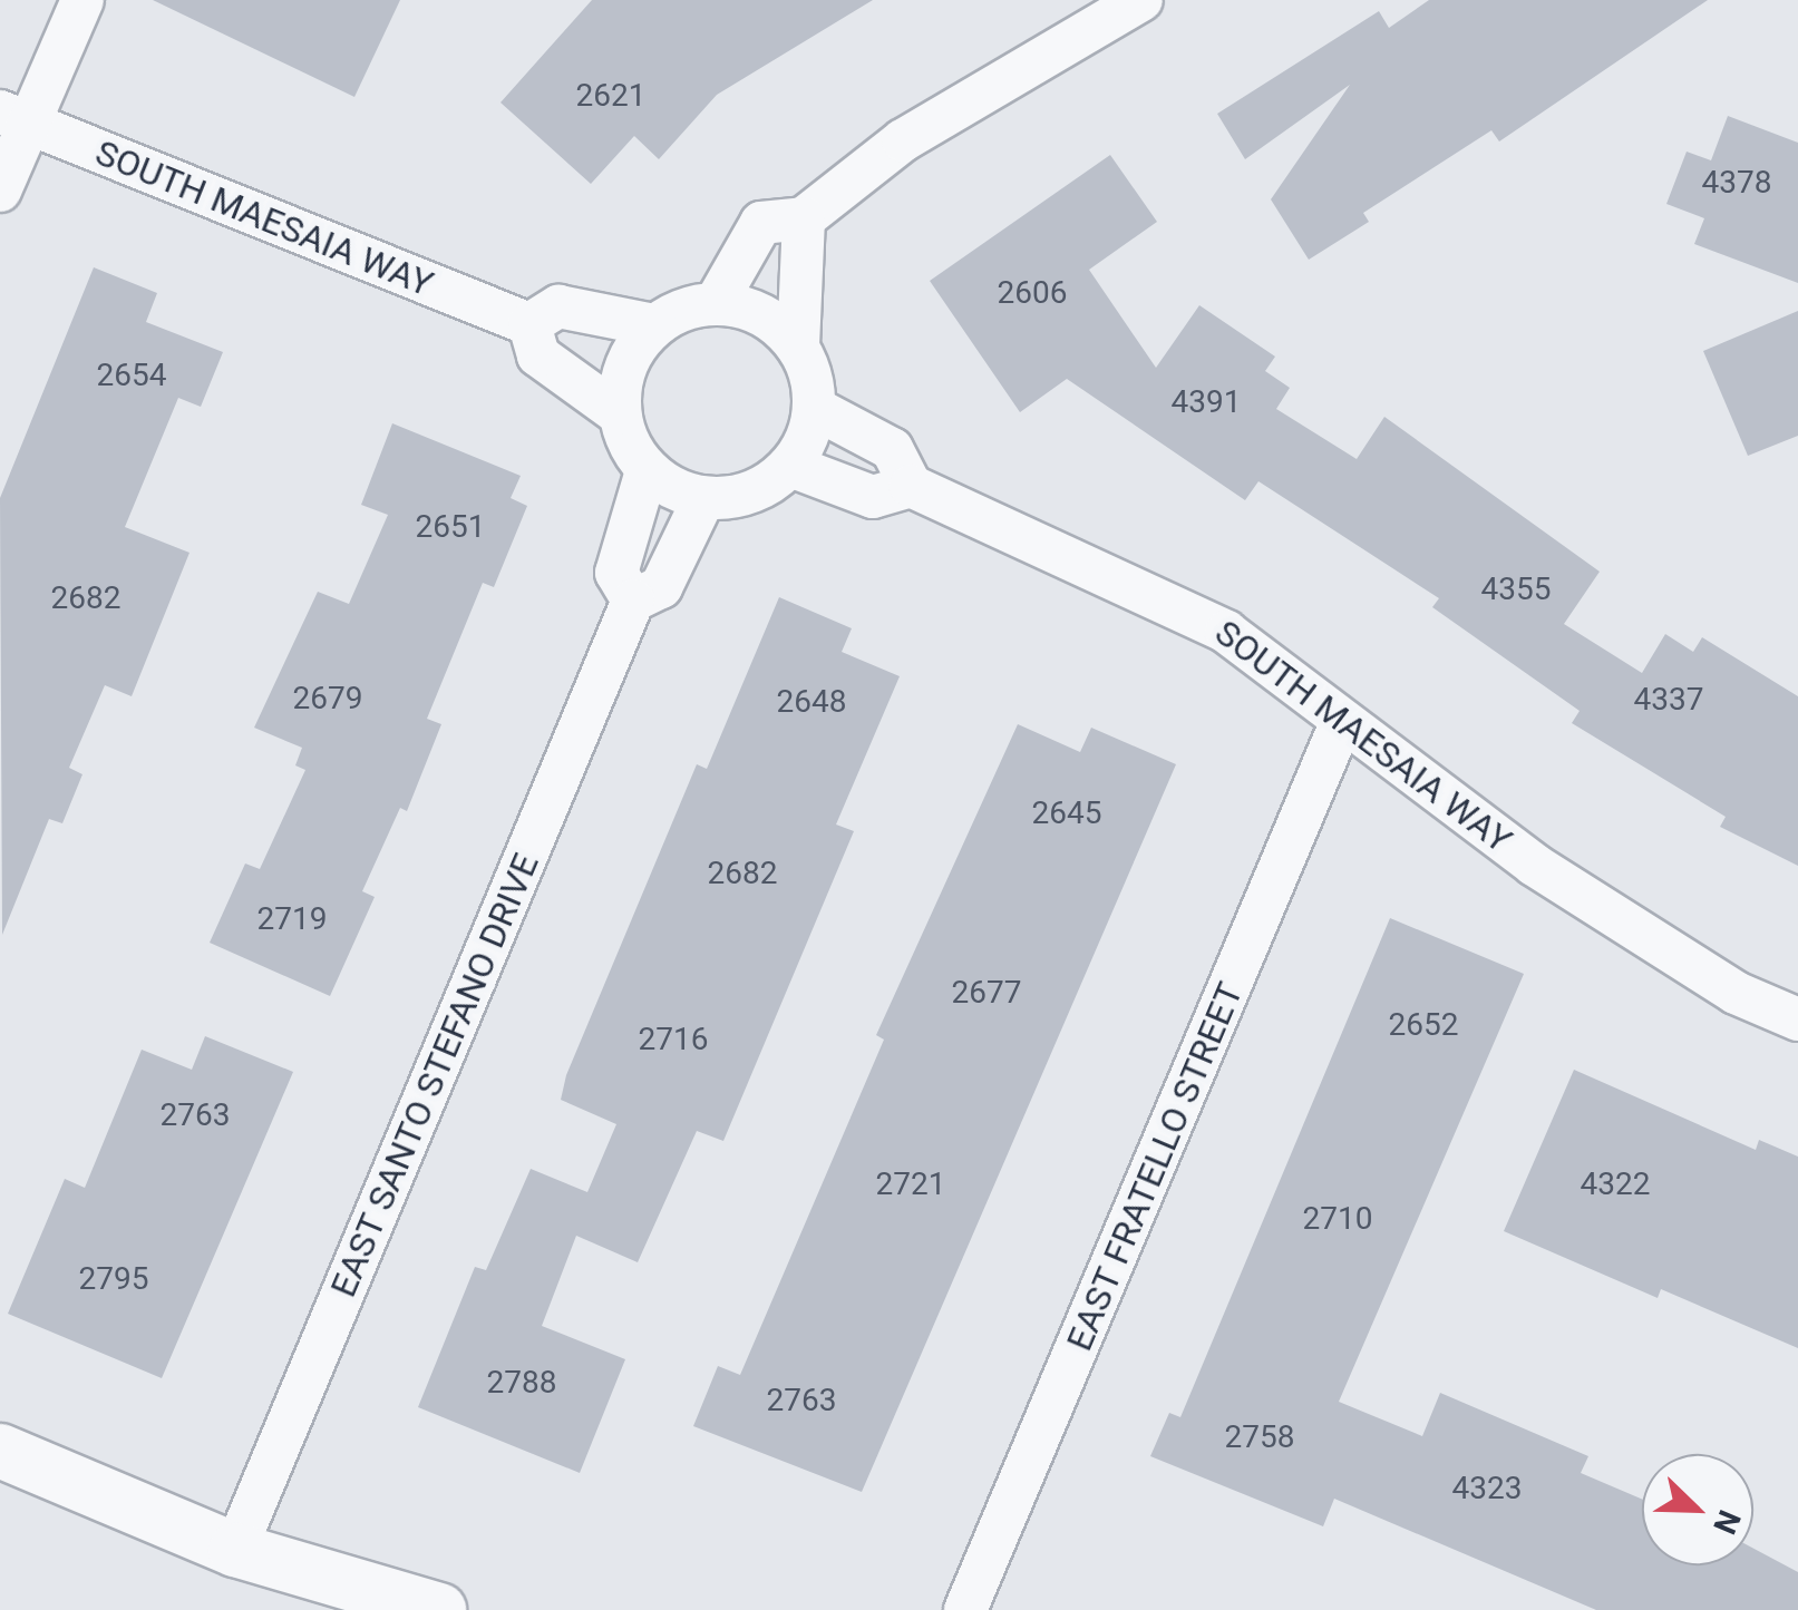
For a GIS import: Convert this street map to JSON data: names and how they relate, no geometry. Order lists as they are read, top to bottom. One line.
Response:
{"streets":{"street":["SOUTH MAESAIA WAY","EAST SANTO STEFANO DRIVE","EAST FRATELLO STREET"]},"crossings":[["SOUTH MAESAIA WAY","EAST SANTO STEFANO DRIVE"],["SOUTH MAESAIA WAY","EAST FRATELLO STREET"]],"house_numbers":["2621","4378","2606","2654","4391","2651","4355","2682","2679","4337","2648","2645","2682","2719","2677","2652","2716","2763","2721","4322","2710","2795","2788","2763","2758","4323"],"north":"bottom right"}
